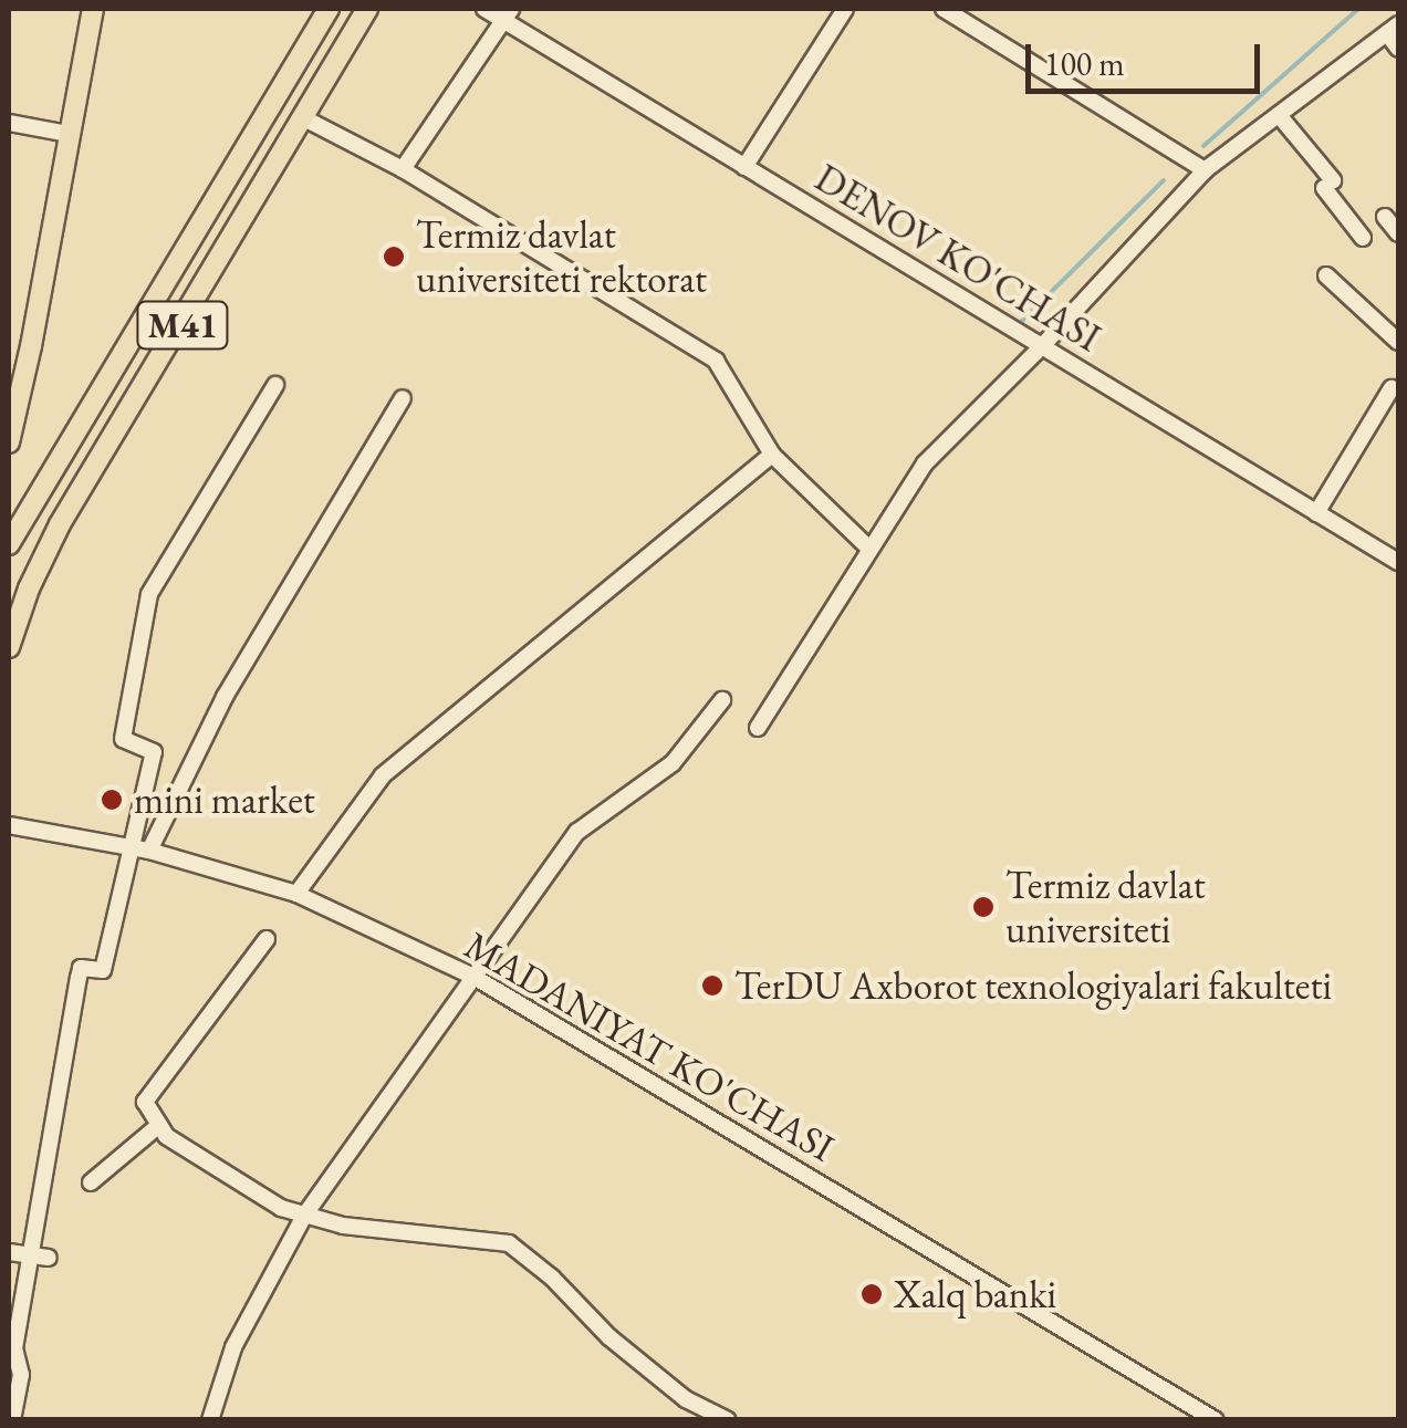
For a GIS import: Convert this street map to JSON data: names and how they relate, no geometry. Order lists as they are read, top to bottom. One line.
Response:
{"streets":{"main road":["M41"],"street":["DENOV KO'CHASI","MADANIYAT KO'CHASI"]},"places":["Termiz davlat universiteti rektorat","mini market","Termiz davlat universiteti","TerDU Axborot texnologiyalari fakulteti","Xalq banki"],"scale_bar":"100 m"}
